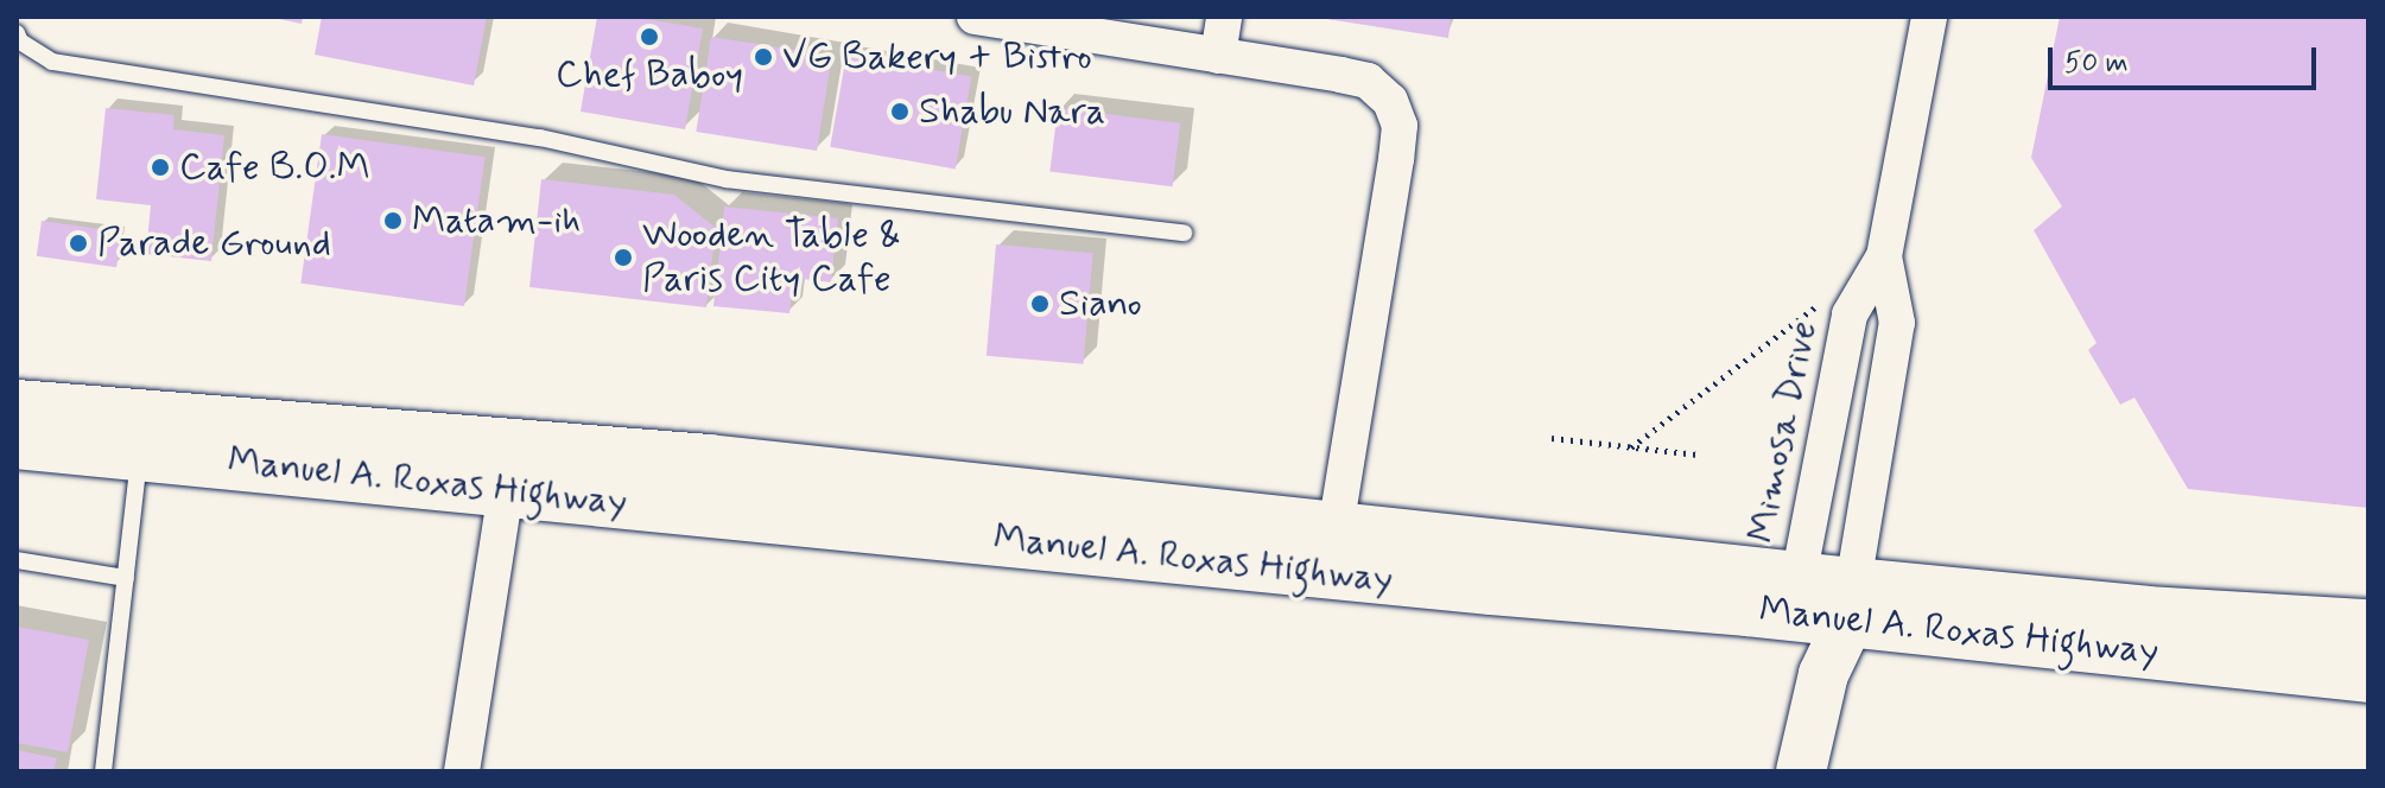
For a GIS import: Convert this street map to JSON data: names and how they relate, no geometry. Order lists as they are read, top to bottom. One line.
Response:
{"streets":{"main road":["Manuel A. Roxas Highway"],"street":["Mimosa Drive"]},"crossings":[["Mimosa Drive","Manuel A. Roxas Highway"]],"places":["Chef Baboy","VG Bakery + Bistro","Shabu Nara","Cafe B.O.M","Matam-ih","Parade Ground","Wooden Table & Paris City Cafe","Siano"],"scale_bar":"50 m"}
